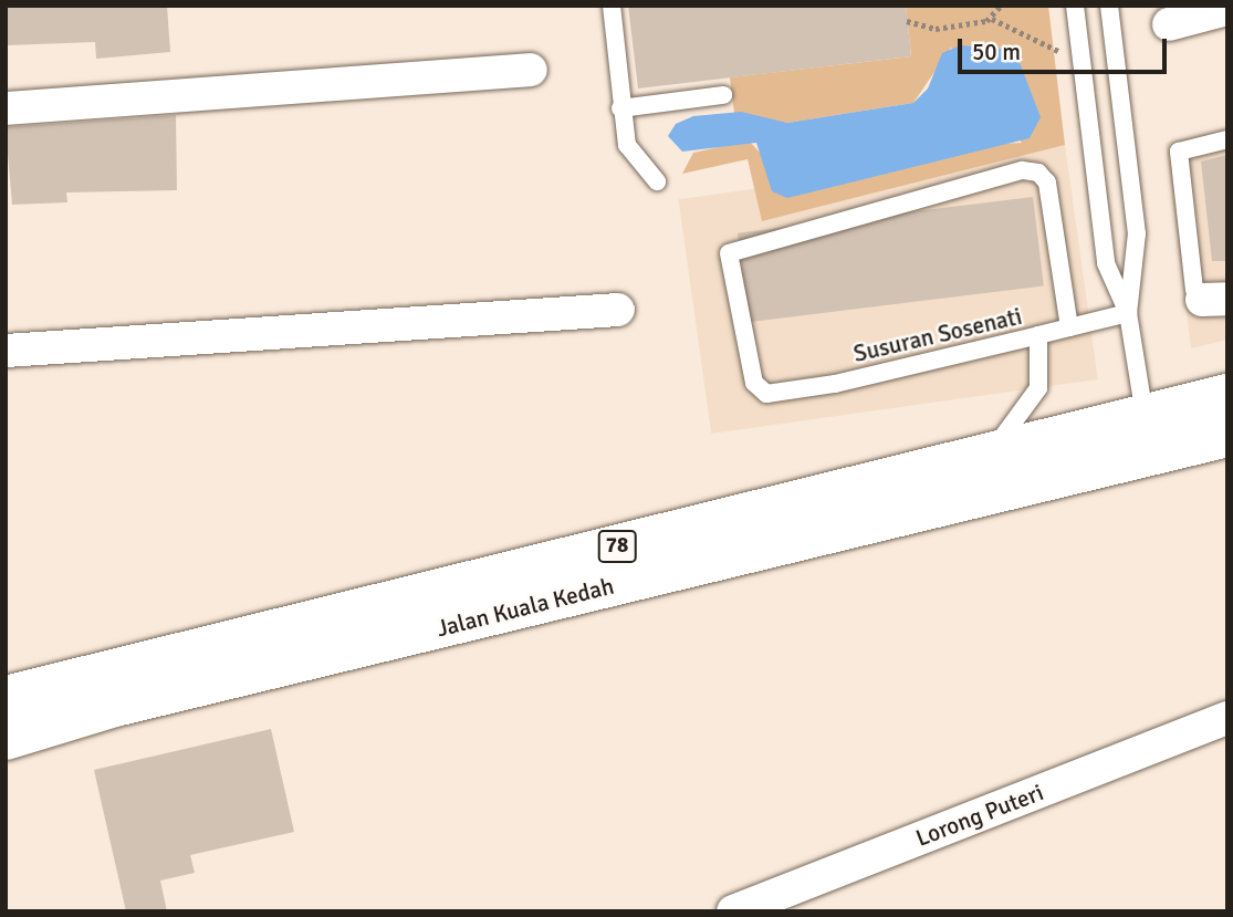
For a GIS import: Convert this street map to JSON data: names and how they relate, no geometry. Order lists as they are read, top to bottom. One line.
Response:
{"streets":{"main road":["78","Jalan Kuala Kedah"],"street":["Lorong Puteri"],"lane":["Susuran Sosenati"]},"scale_bar":"50 m"}
